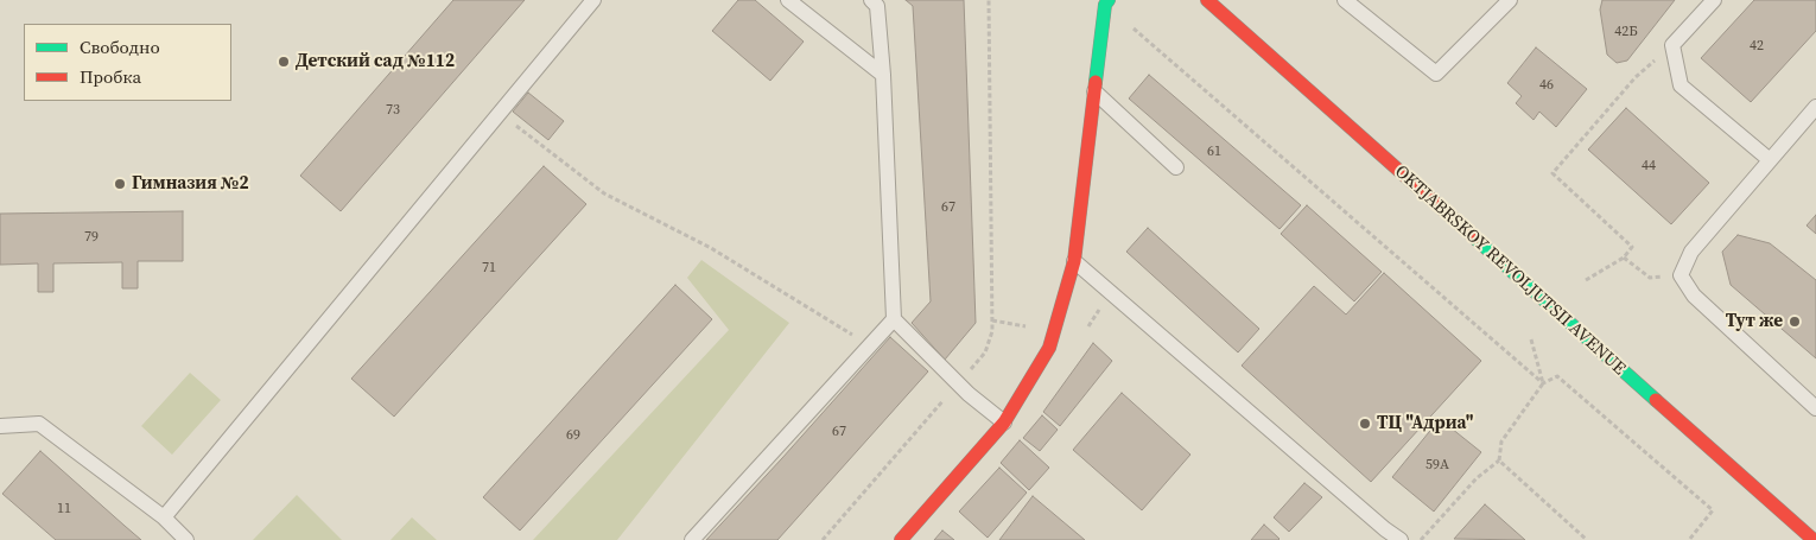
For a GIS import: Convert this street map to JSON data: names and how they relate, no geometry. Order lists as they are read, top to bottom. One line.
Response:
{"streets":{"main road":["OKTJABRSKOY REVOLJUTSII AVENUE"]},"places":["Детский сад №112","Гимназия №2","Тут же","ТЦ \"Адриа\""],"house_numbers":["42Б","42","46","73","61","44","67","79","71","67","69","59А","11"],"legend":["Свободно","Пробка"]}
